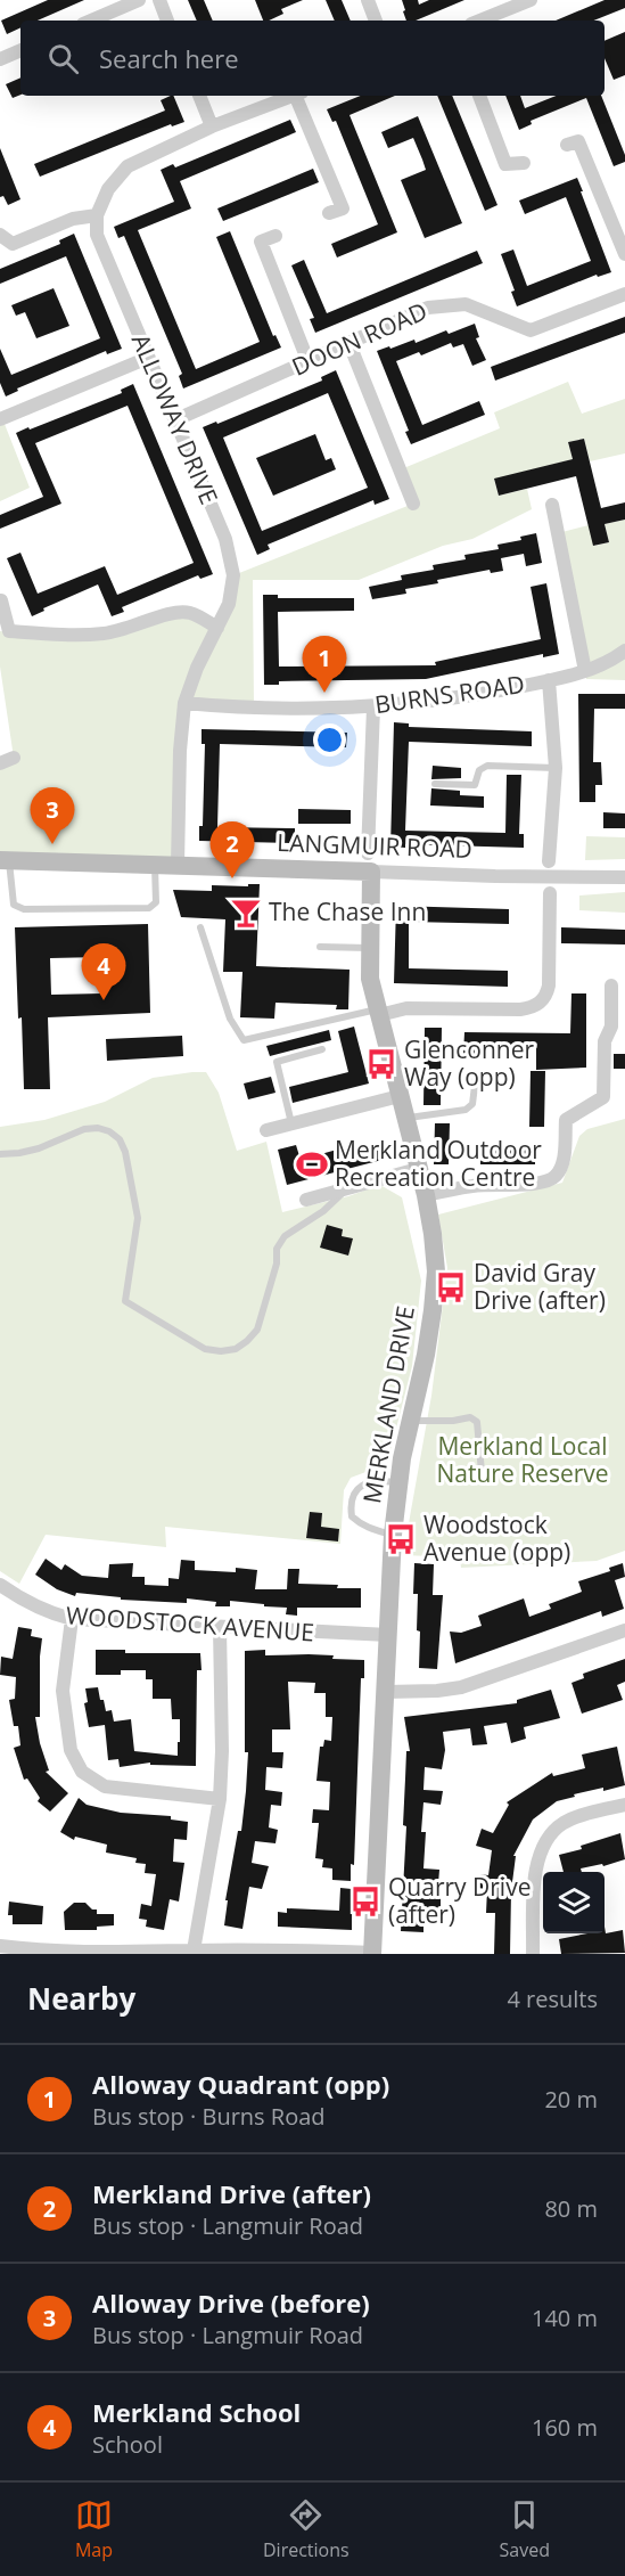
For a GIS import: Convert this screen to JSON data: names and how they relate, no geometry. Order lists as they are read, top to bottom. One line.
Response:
{"streets":{"street":["DOON ROAD","ALLOWAY DRIVE","BURNS ROAD","LANGMUIR ROAD","MERKLAND DRIVE","WOODSTOCK AVENUE"]},"crossings":[["DOON ROAD","ALLOWAY DRIVE"],["ALLOWAY DRIVE","BURNS ROAD"],["ALLOWAY DRIVE","LANGMUIR ROAD"],["LANGMUIR ROAD","MERKLAND DRIVE"],["MERKLAND DRIVE","WOODSTOCK AVENUE"]],"parks":["Merkland Local Nature Reserve"],"places":{"bar":["The Chase Inn"],"bus stop":["Glenconner Way (opp)","David Gray Drive (after)","Woodstock Avenue (opp)","Quarry Drive (after)"],"sports":["Merkland Outdoor Recreation Centre"]},"page":{"search":"Search here","pins":["1","3","2","4"],"heading":["Nearby","4 results"],"list":[{"mark":"1","name":"Alloway Quadrant (opp)","note":"Bus stop · Burns Road","value":"20 m"},{"mark":"2","name":"Merkland Drive (after)","note":"Bus stop · Langmuir Road","value":"80 m"},{"mark":"3","name":"Alloway Drive (before)","note":"Bus stop · Langmuir Road","value":"140 m"},{"mark":"4","name":"Merkland School","note":"School","value":"160 m"}],"nav":["Map","Directions","Saved"]}}
